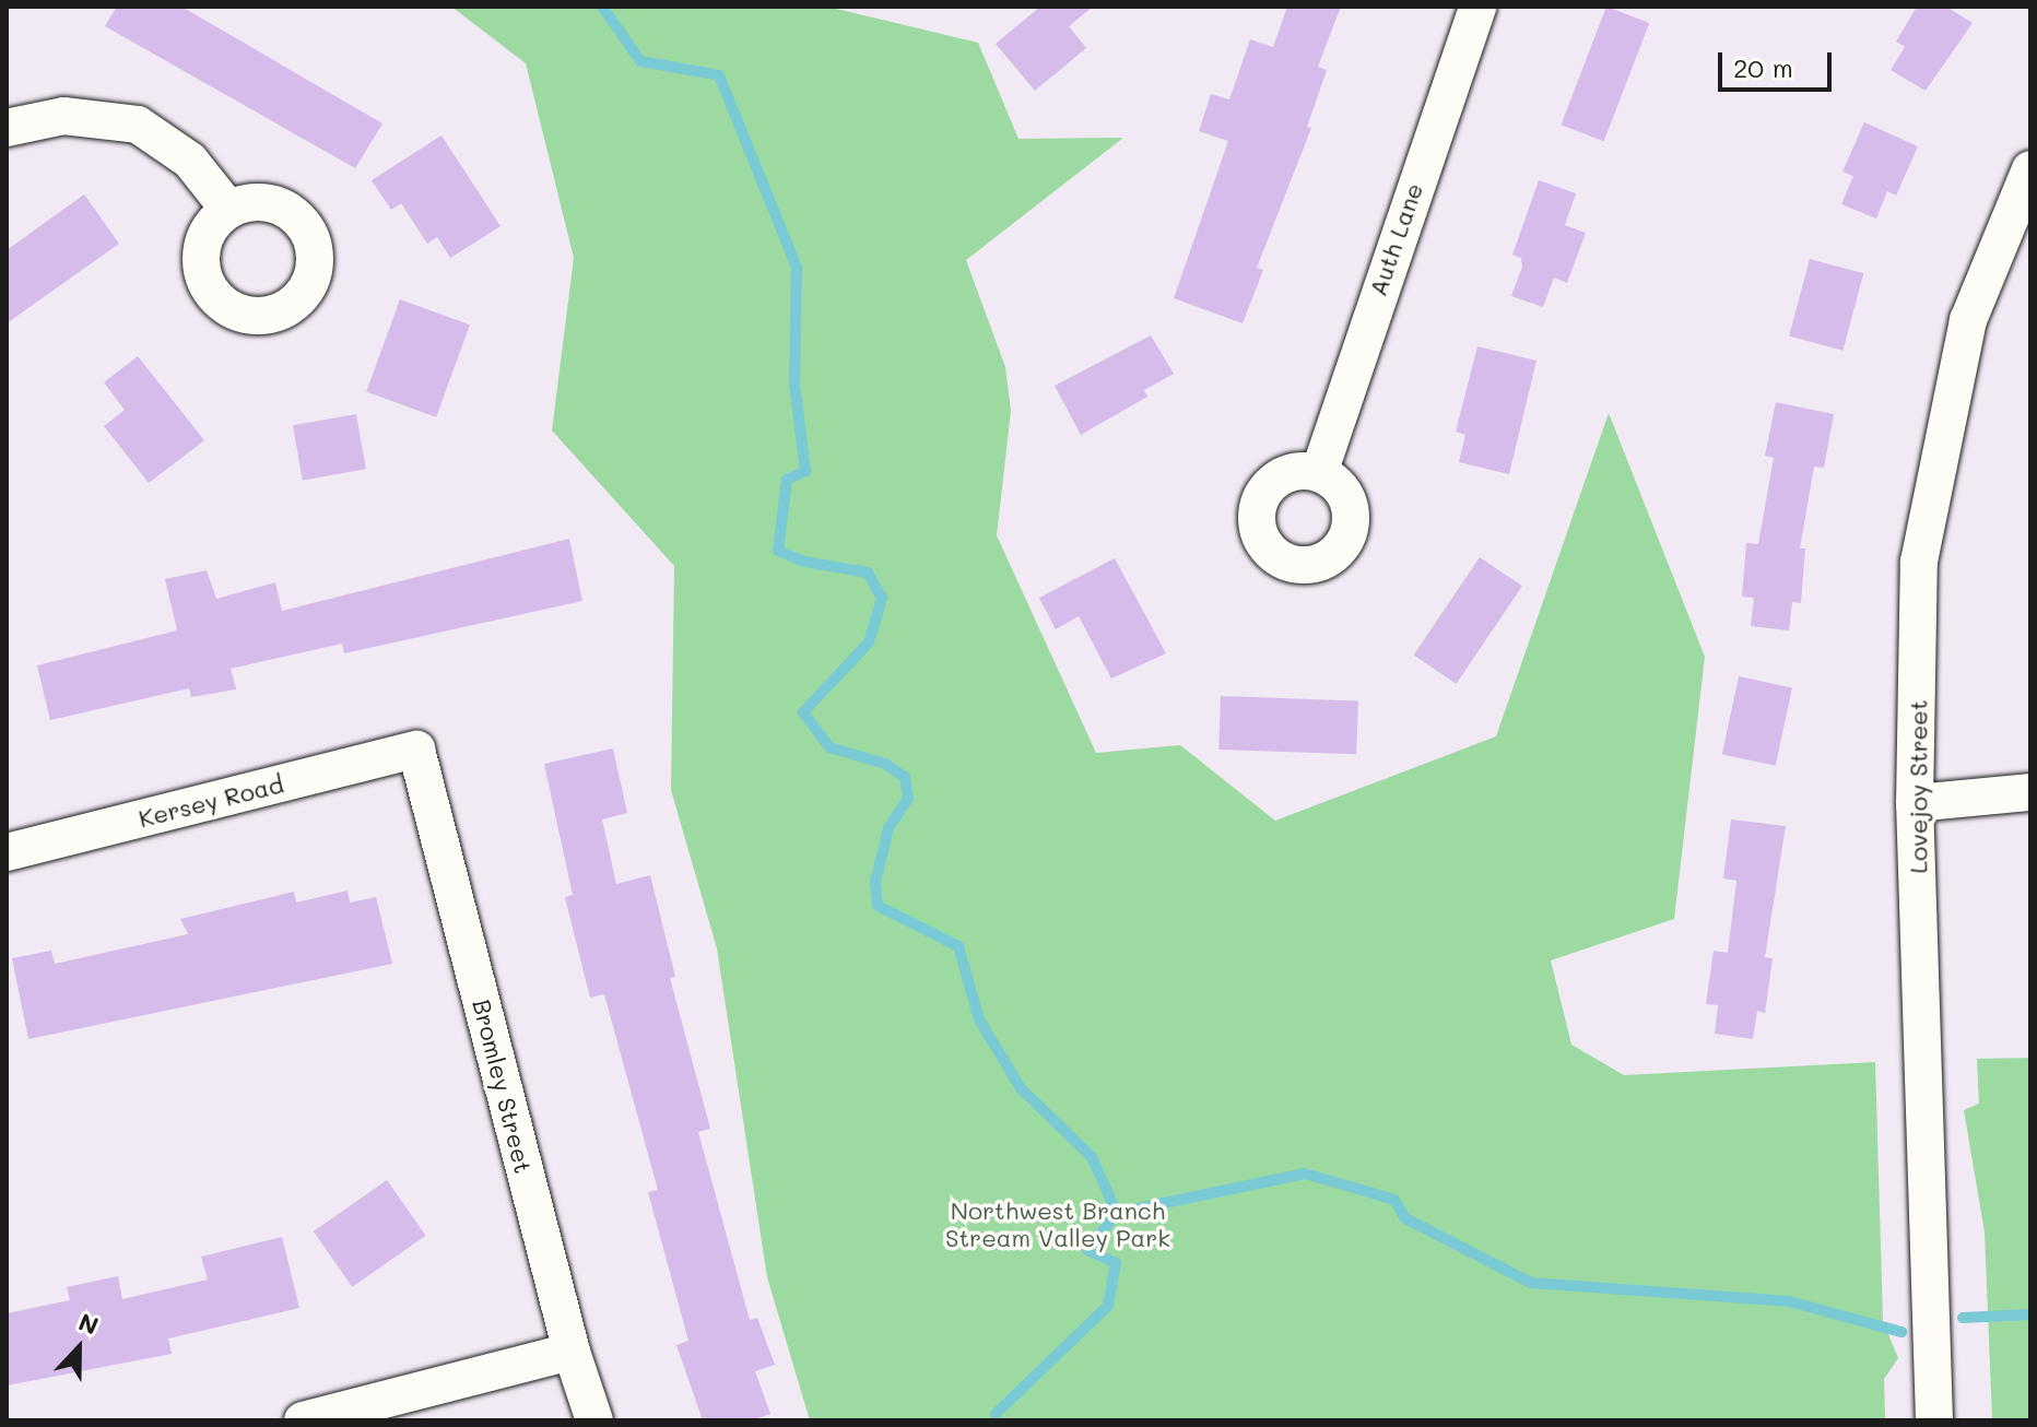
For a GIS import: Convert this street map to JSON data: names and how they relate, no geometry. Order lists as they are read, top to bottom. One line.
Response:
{"streets":{"street":["Auth Lane","Lovejoy Street","Kersey Road","Bromley Street"]},"crossings":[["Kersey Road","Bromley Street"]],"parks":["Northwest Branch Stream Valley Park"],"scale_bar":"20 m","north":"top"}
